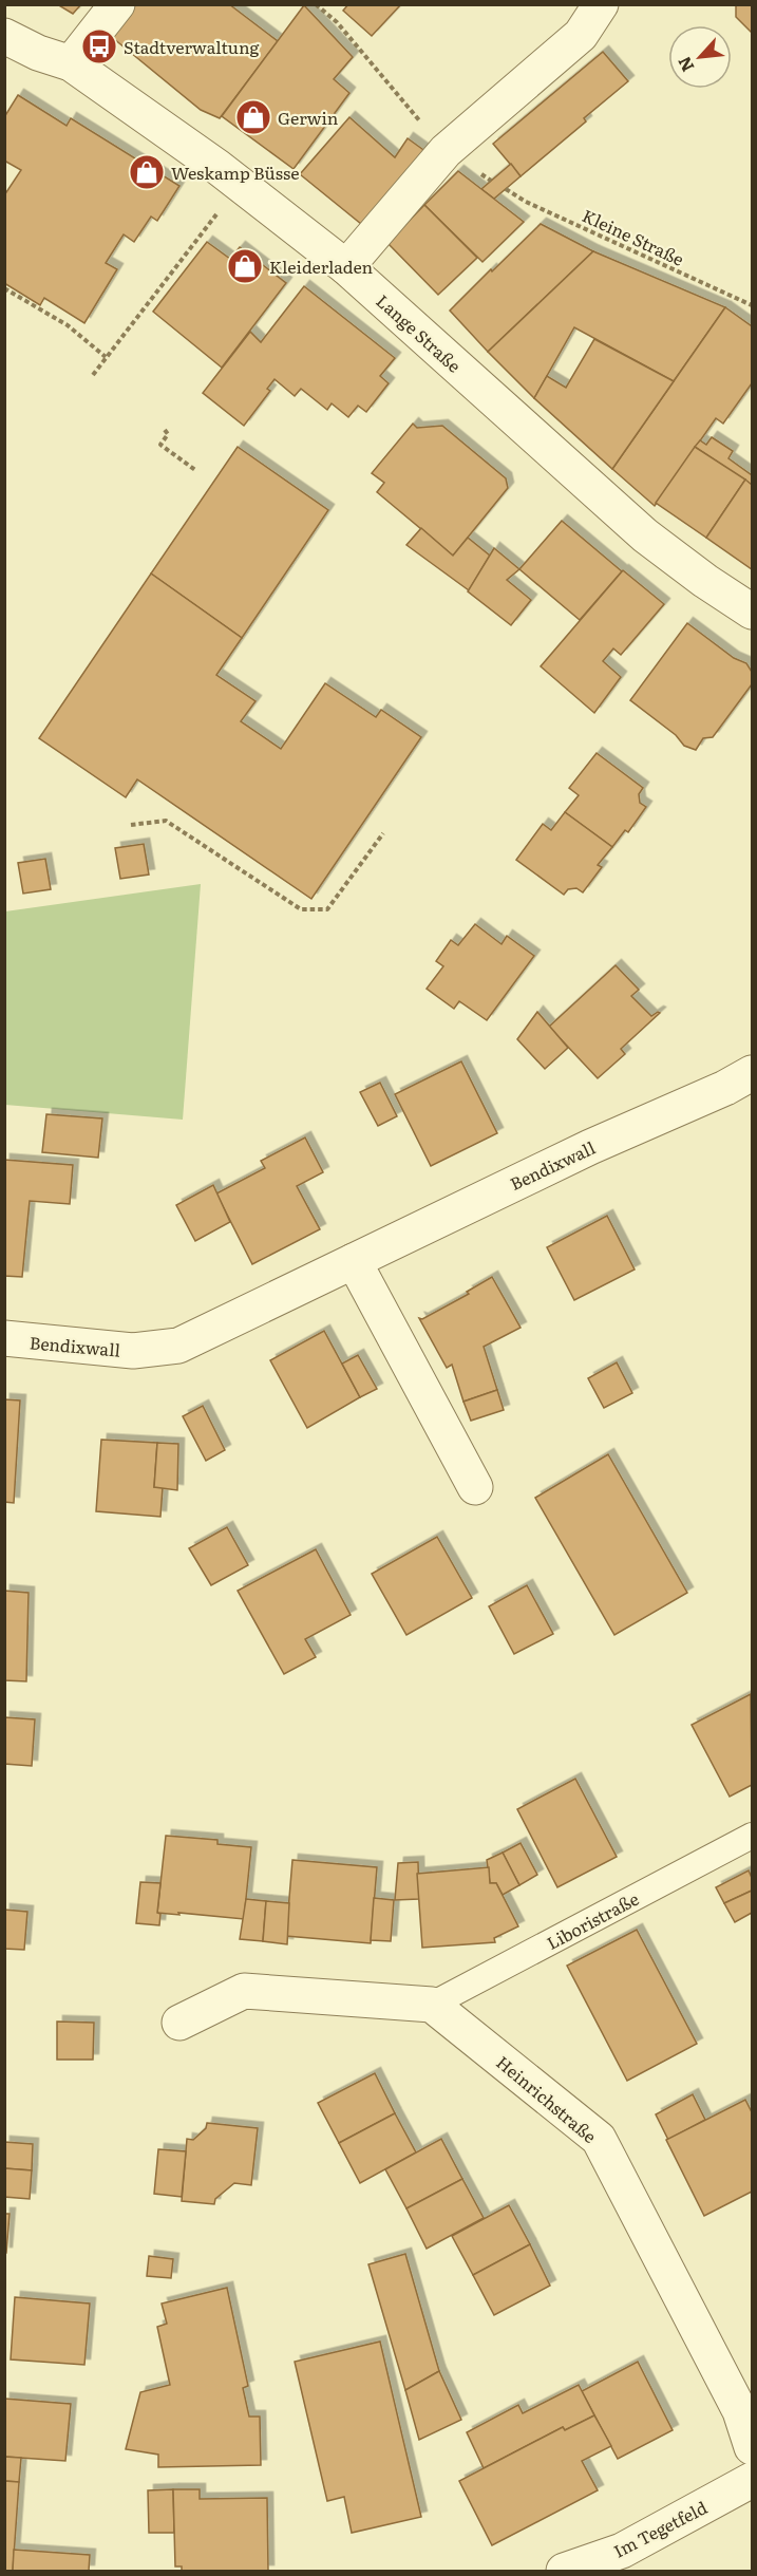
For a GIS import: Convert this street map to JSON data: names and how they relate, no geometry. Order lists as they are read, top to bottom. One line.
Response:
{"streets":{"street":["Lange Straße","Bendixwall","Heinrichstraße","Im Tegetfeld"],"lane":["Liboristraße"],"path":["Kleine Straße"]},"crossings":[["Liboristraße","Heinrichstraße"]],"places":{"bus stop":["Stadtverwaltung"],"shop":["Gerwin","Weskamp Büsse","Kleiderladen"]},"north":"bottom left"}
